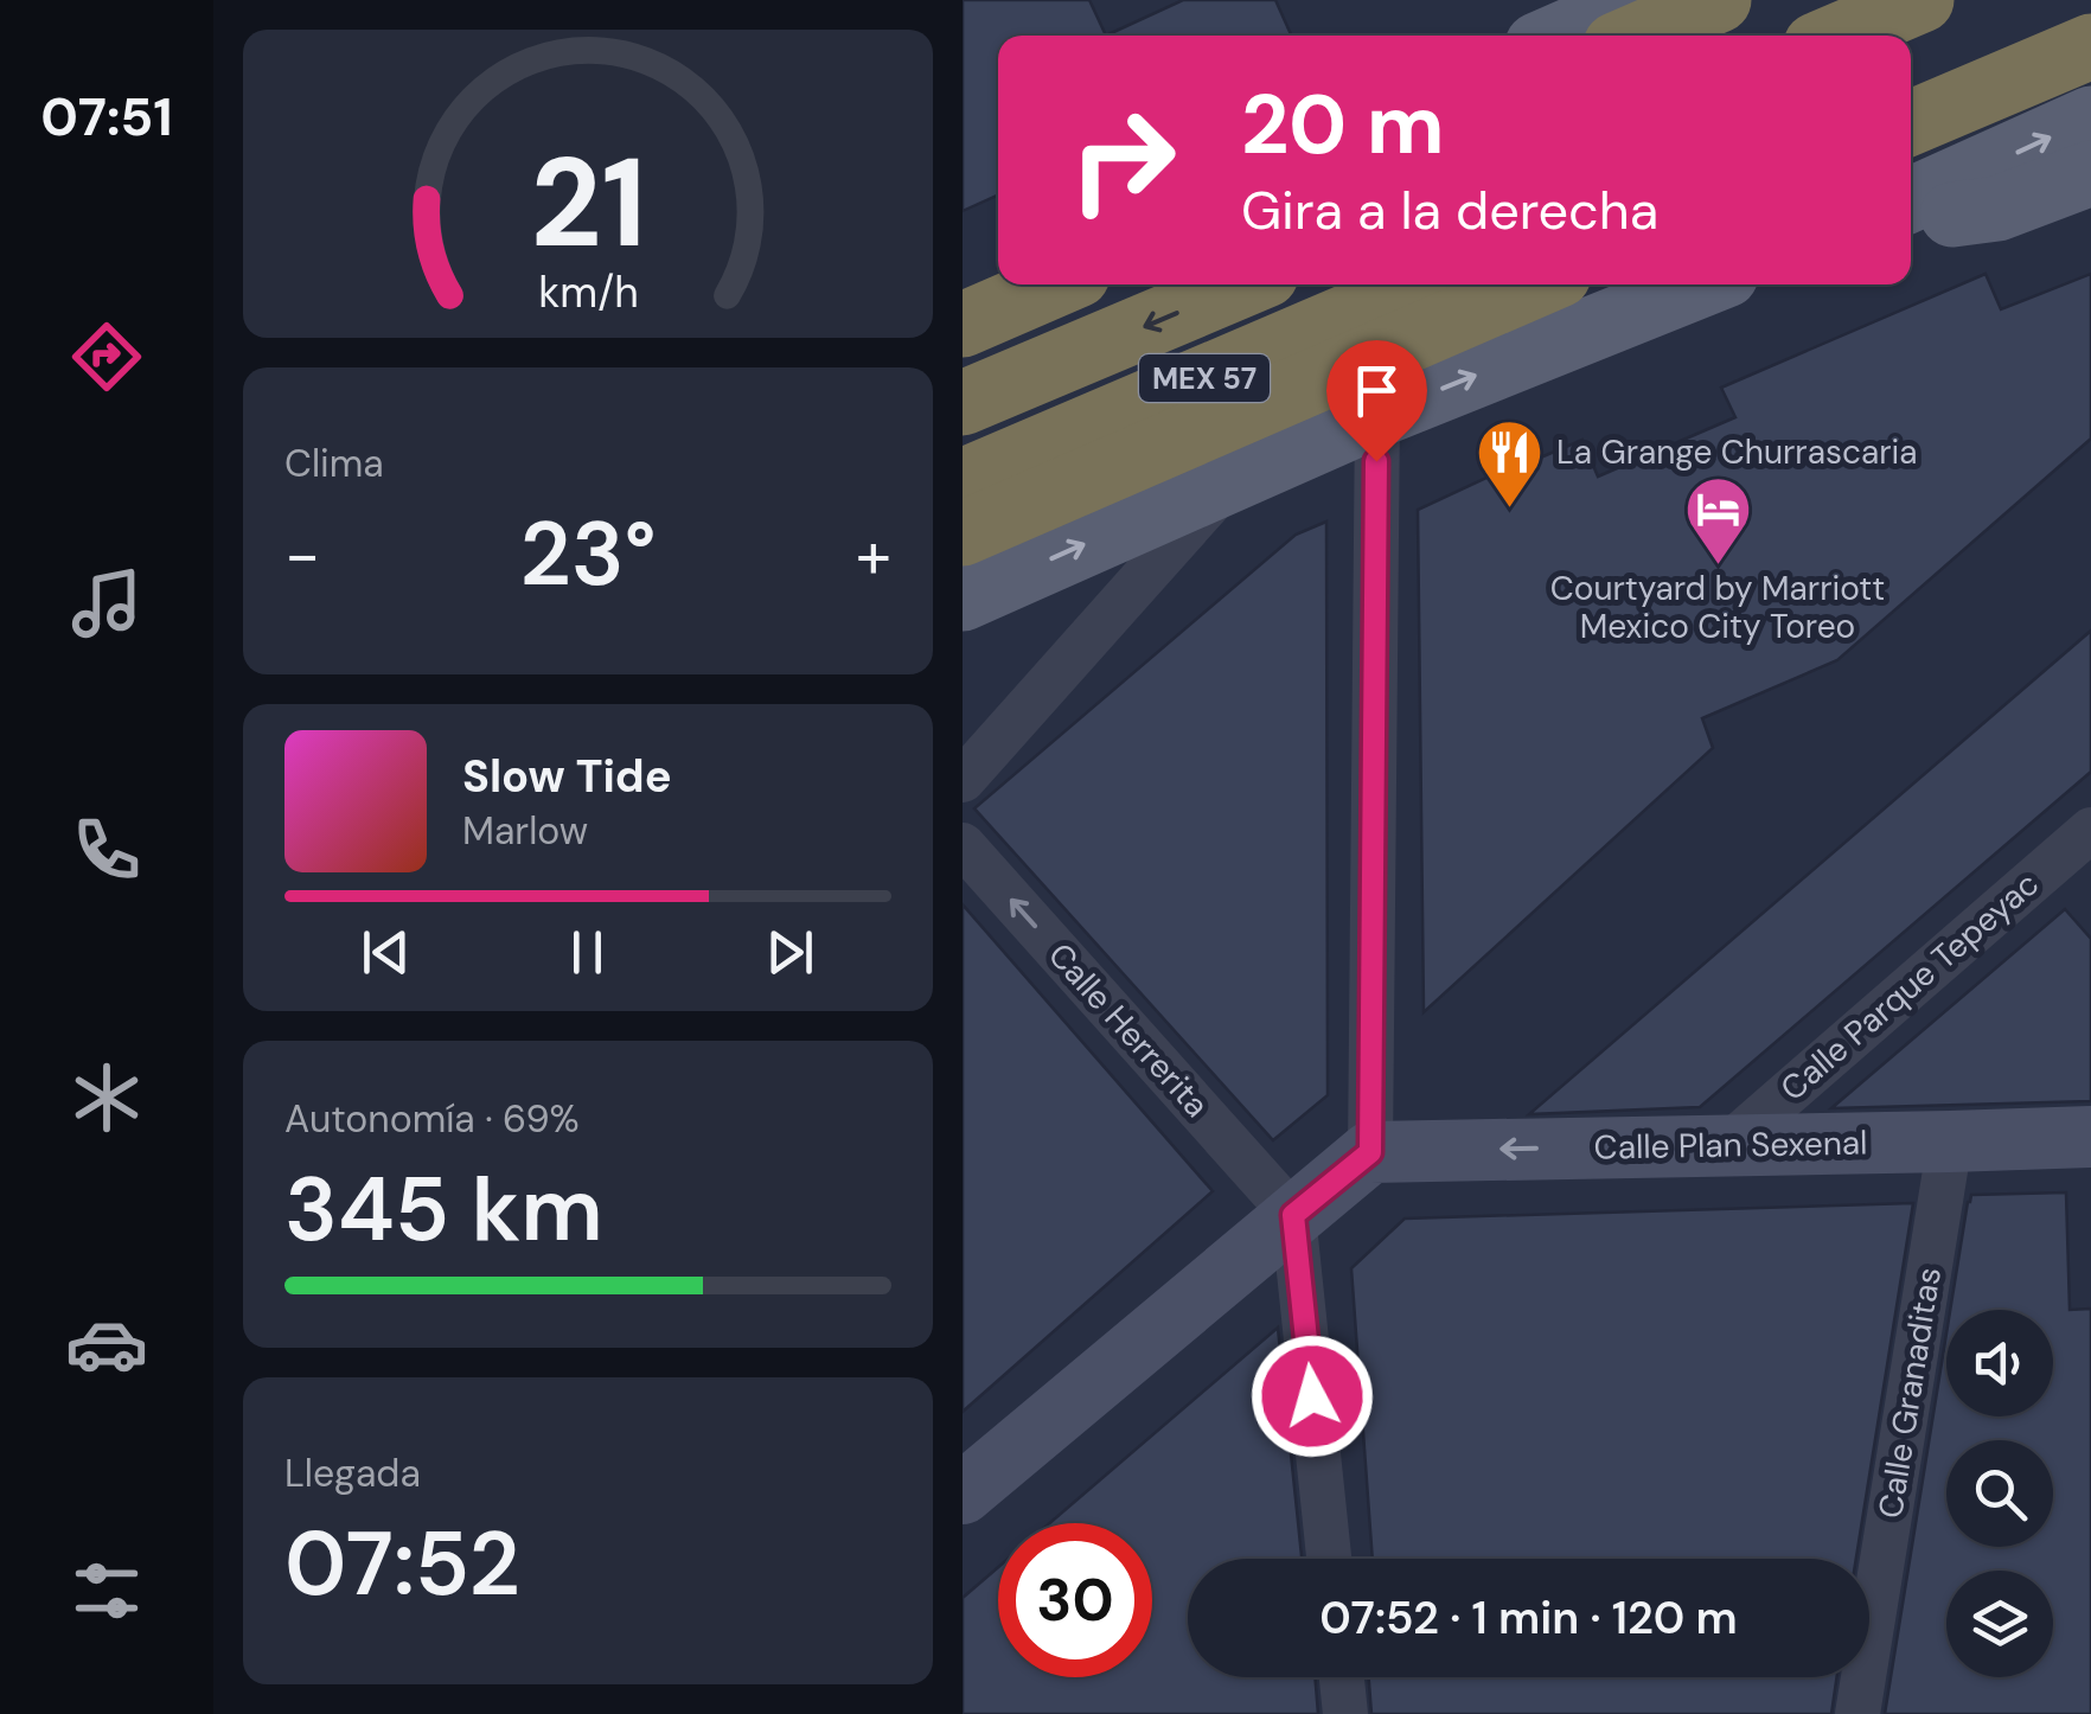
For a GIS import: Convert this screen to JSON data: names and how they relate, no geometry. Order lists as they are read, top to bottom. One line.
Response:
{"streets":{"highway":["MEX 57"],"main road":["Calle Plan Sexenal"],"street":["Calle Parque Tepeyac","Calle Herrerita","Calle Granaditas"]},"crossings":[["Calle Parque Tepeyac","Calle Plan Sexenal"],["Calle Plan Sexenal","Calle Granaditas"]],"one_way":["Calle Herrerita","Calle Plan Sexenal"],"places":{"restaurant":["La Grange Churrascaria"],"hotel":["Courtyard by Marriott Mexico City Toreo"]},"page":{"tabs":"07:51","turn":["20 m","Gira a la derecha"],"tile":["Clima",["Autonomía · 69%","345 km"],["Llegada","07:52"]],"heat":["−","23°","+"],"song":["Slow Tide","Marlow"],"limit":"30","trip":"07:52 · 1 min · 120 m","gauge":["21","km/h"]}}
